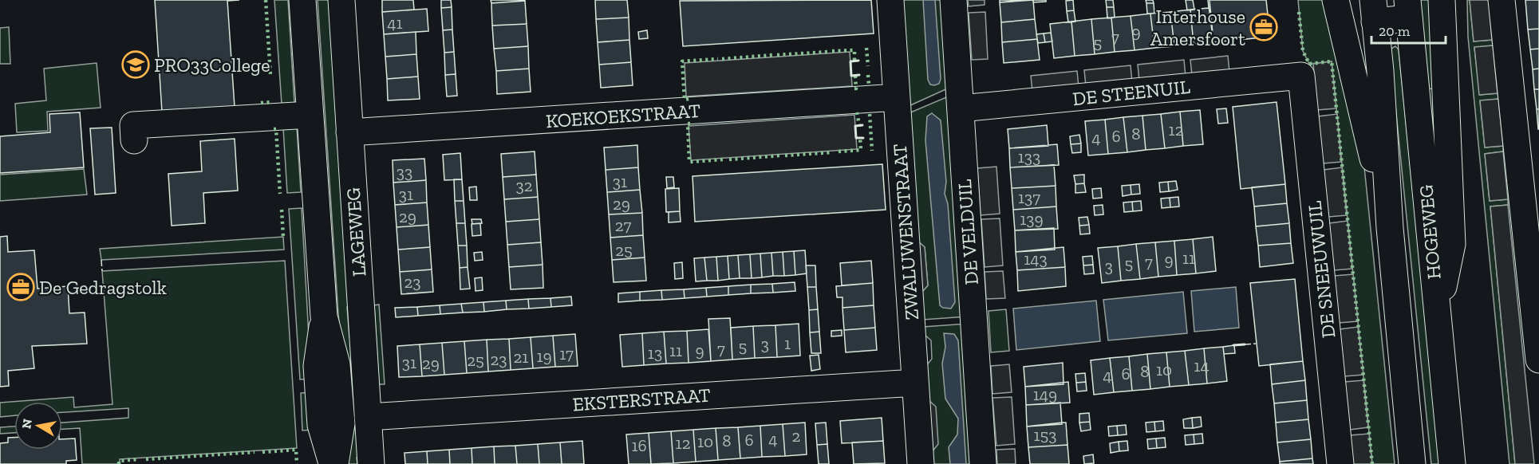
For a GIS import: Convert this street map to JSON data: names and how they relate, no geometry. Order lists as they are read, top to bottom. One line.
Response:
{"streets":{"street":["DE STEENUIL","KOEKOEKSTRAAT","LAGEWEG","ZWALUWENSTRAAT","DE VELDUIL","HOGEWEG","DE SNEEUWUIL","EKSTERSTRAAT"]},"crossings":[["DE STEENUIL","DE VELDUIL"],["DE STEENUIL","DE SNEEUWUIL"],["KOEKOEKSTRAAT","LAGEWEG"],["KOEKOEKSTRAAT","ZWALUWENSTRAAT"],["LAGEWEG","EKSTERSTRAAT"],["ZWALUWENSTRAAT","EKSTERSTRAAT"]],"places":{"office":["Interhouse Amersfoort","De Gedragstolk"],"school or university":["PRO33College"]},"house_numbers":["41","9","7","5","12","8","6","4","133","33","31","32","31","137","29","29","139","27","25","11","143","9","7","5","3","23","1","3","5","7","11","9","13","17","19","21","23","25","31","29","14","10","8","6","4","149","153","2","4","6","8","10","12","16"],"scale_bar":"20 m","north":"left"}
